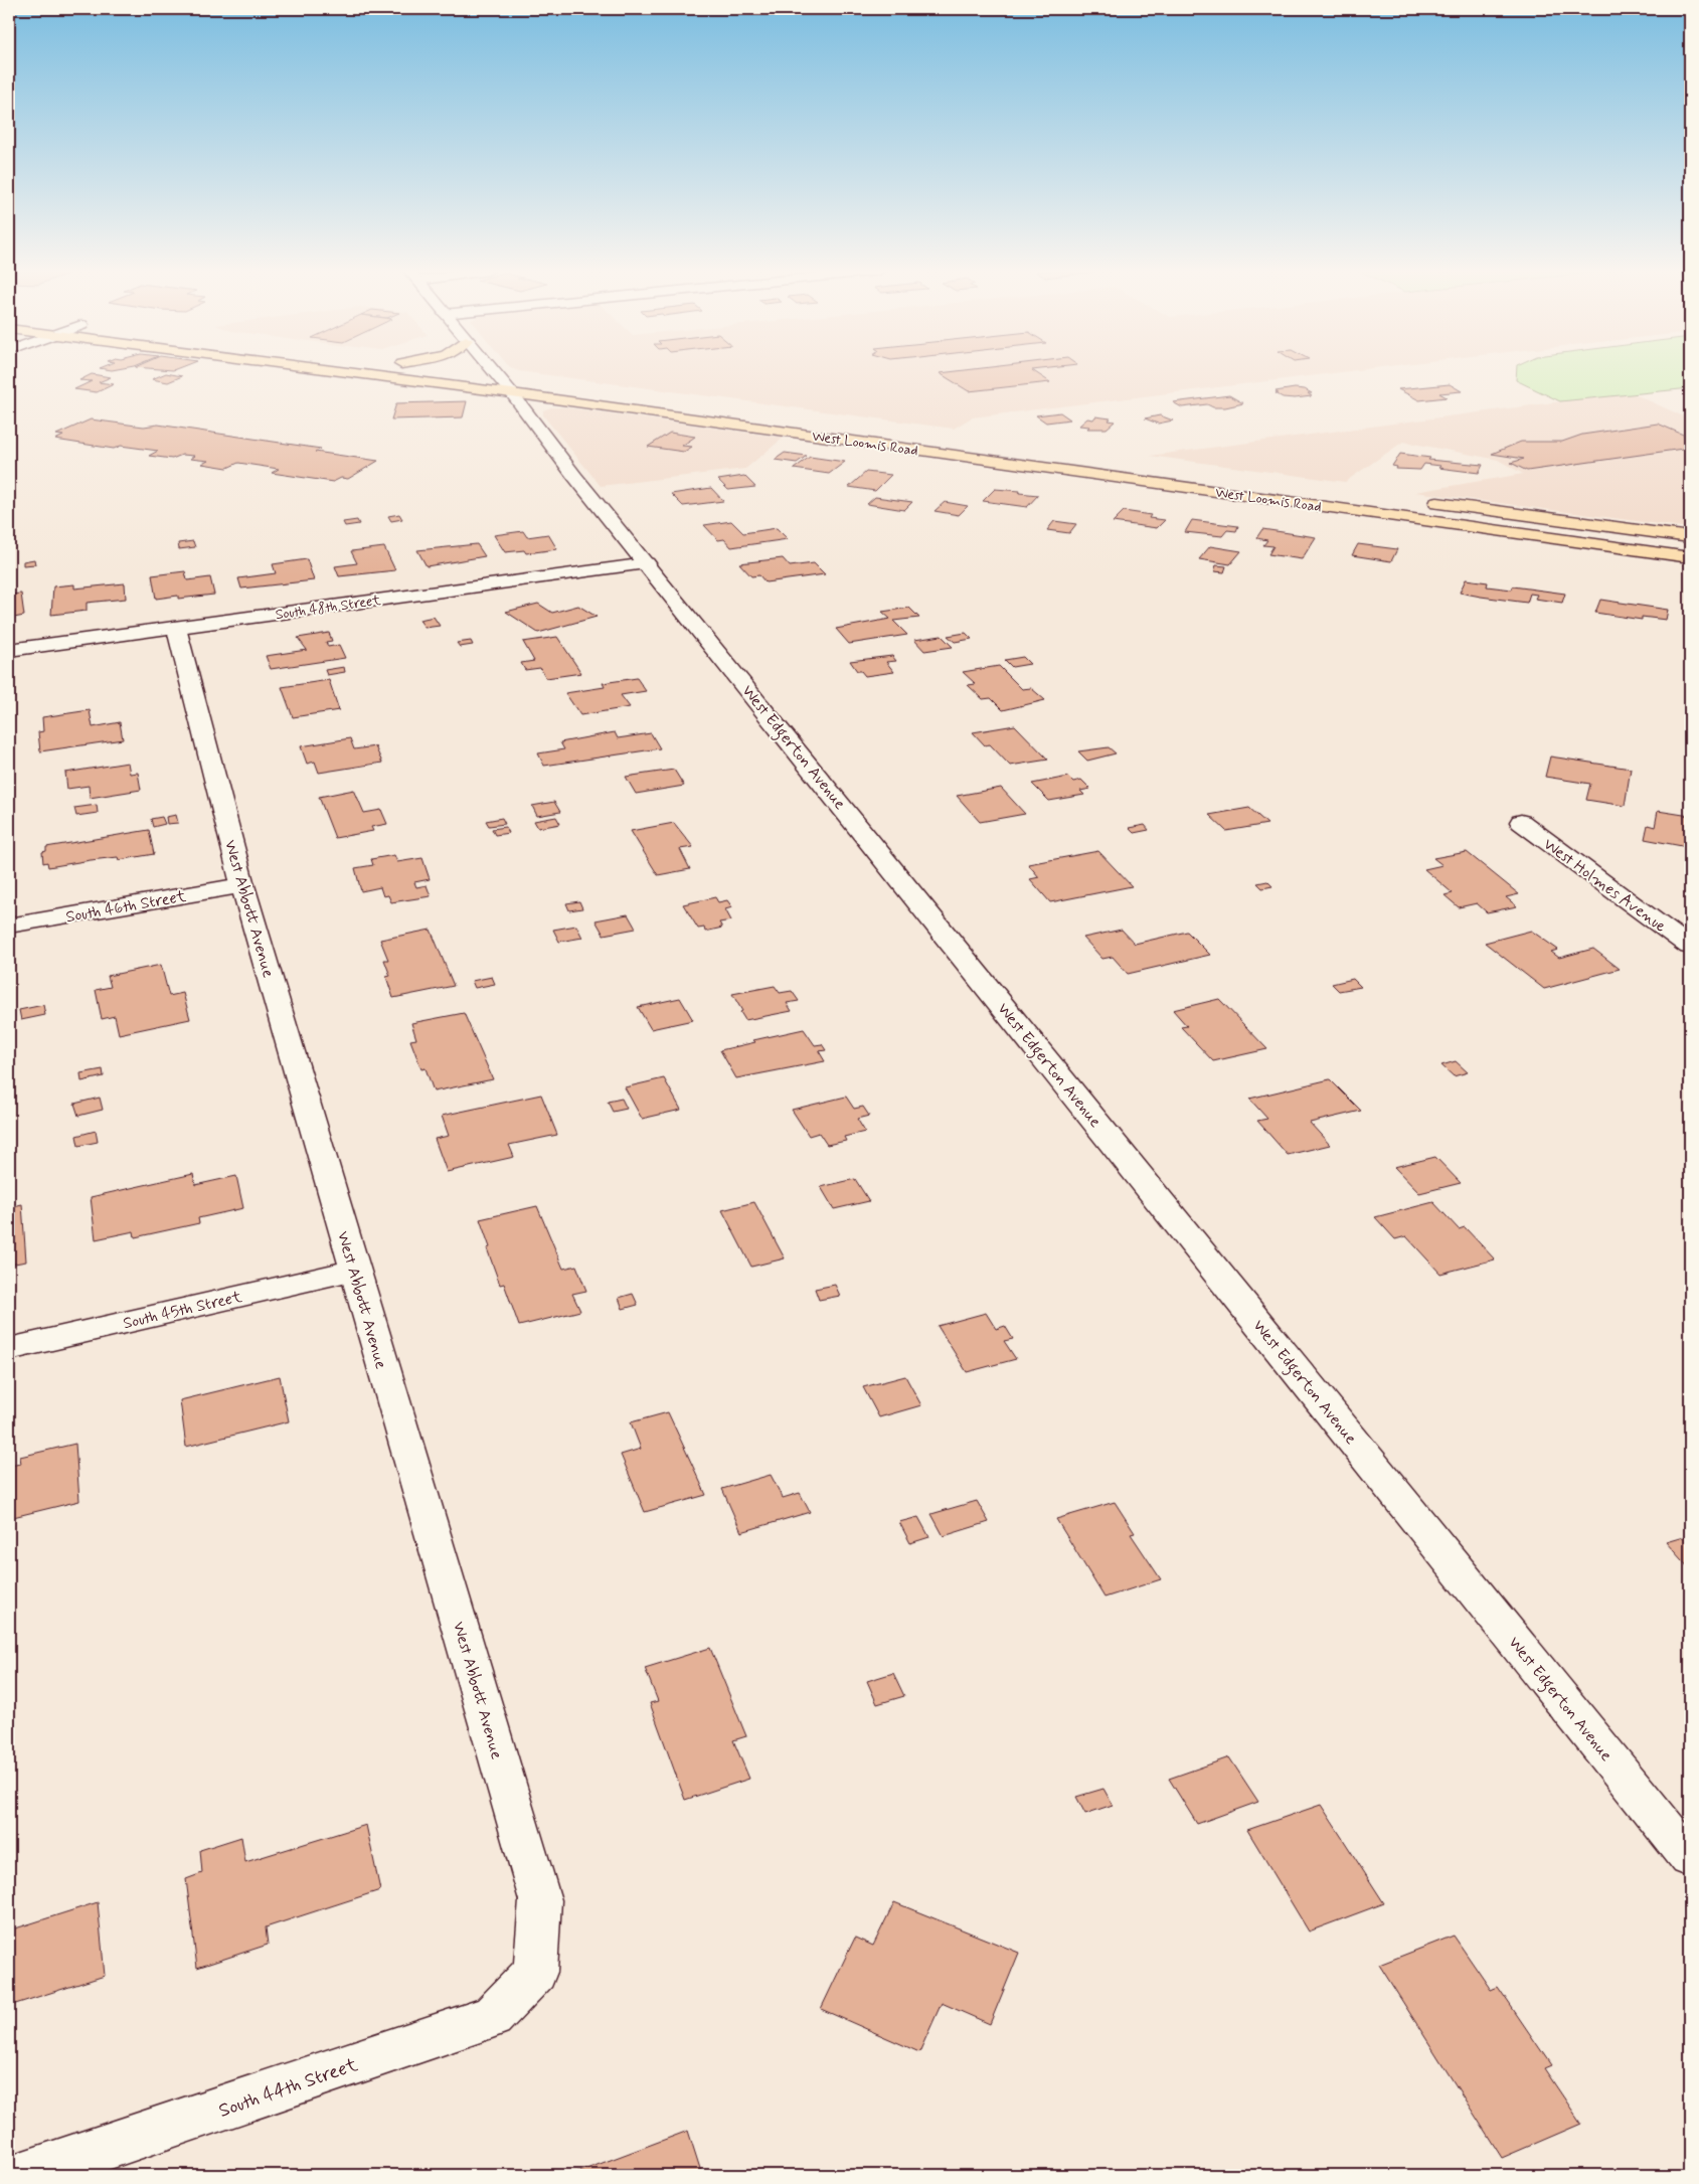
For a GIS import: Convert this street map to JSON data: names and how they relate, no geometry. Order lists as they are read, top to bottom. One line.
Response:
{"streets":{"main road":["West Loomis Road"],"street":["South 48th Street","West Edgerton Avenue","West Holmes Avenue","South 46th Street","West Abbott Avenue","South 45th Street","South 44th Street"]},"crossings":[["West Loomis Road","West Edgerton Avenue"],["South 48th Street","West Edgerton Avenue"],["South 48th Street","West Abbott Avenue"],["South 46th Street","West Abbott Avenue"],["West Abbott Avenue","South 45th Street"],["West Abbott Avenue","South 44th Street"]]}
